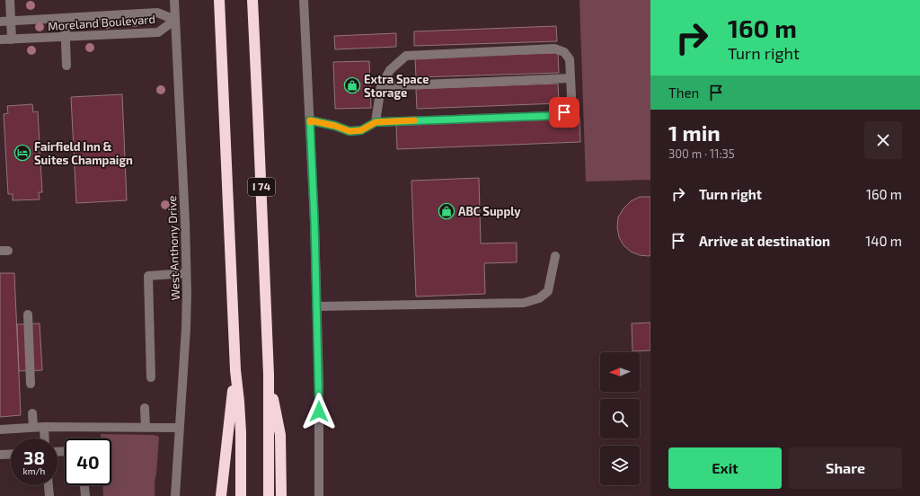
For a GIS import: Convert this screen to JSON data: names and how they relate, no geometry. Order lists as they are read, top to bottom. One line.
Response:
{"streets":{"highway":["I 74"],"street":["Moreland Boulevard","West Anthony Drive"]},"crossings":[["Moreland Boulevard","West Anthony Drive"]],"places":{"shop":["Extra Space Storage","ABC Supply"],"hotel":["Fairfield Inn & Suites Champaign"]},"north":"left","page":{"turn":["160 m","Turn right"],"then":"Then","heading":["1 min","300 m · 11:35"],"list":[{"name":"Turn right","value":"160 m"},{"name":"Arrive at destination","value":"140 m"}],"speed":"38 km/h","limit":"40","buttons":["Exit","Share"]}}
